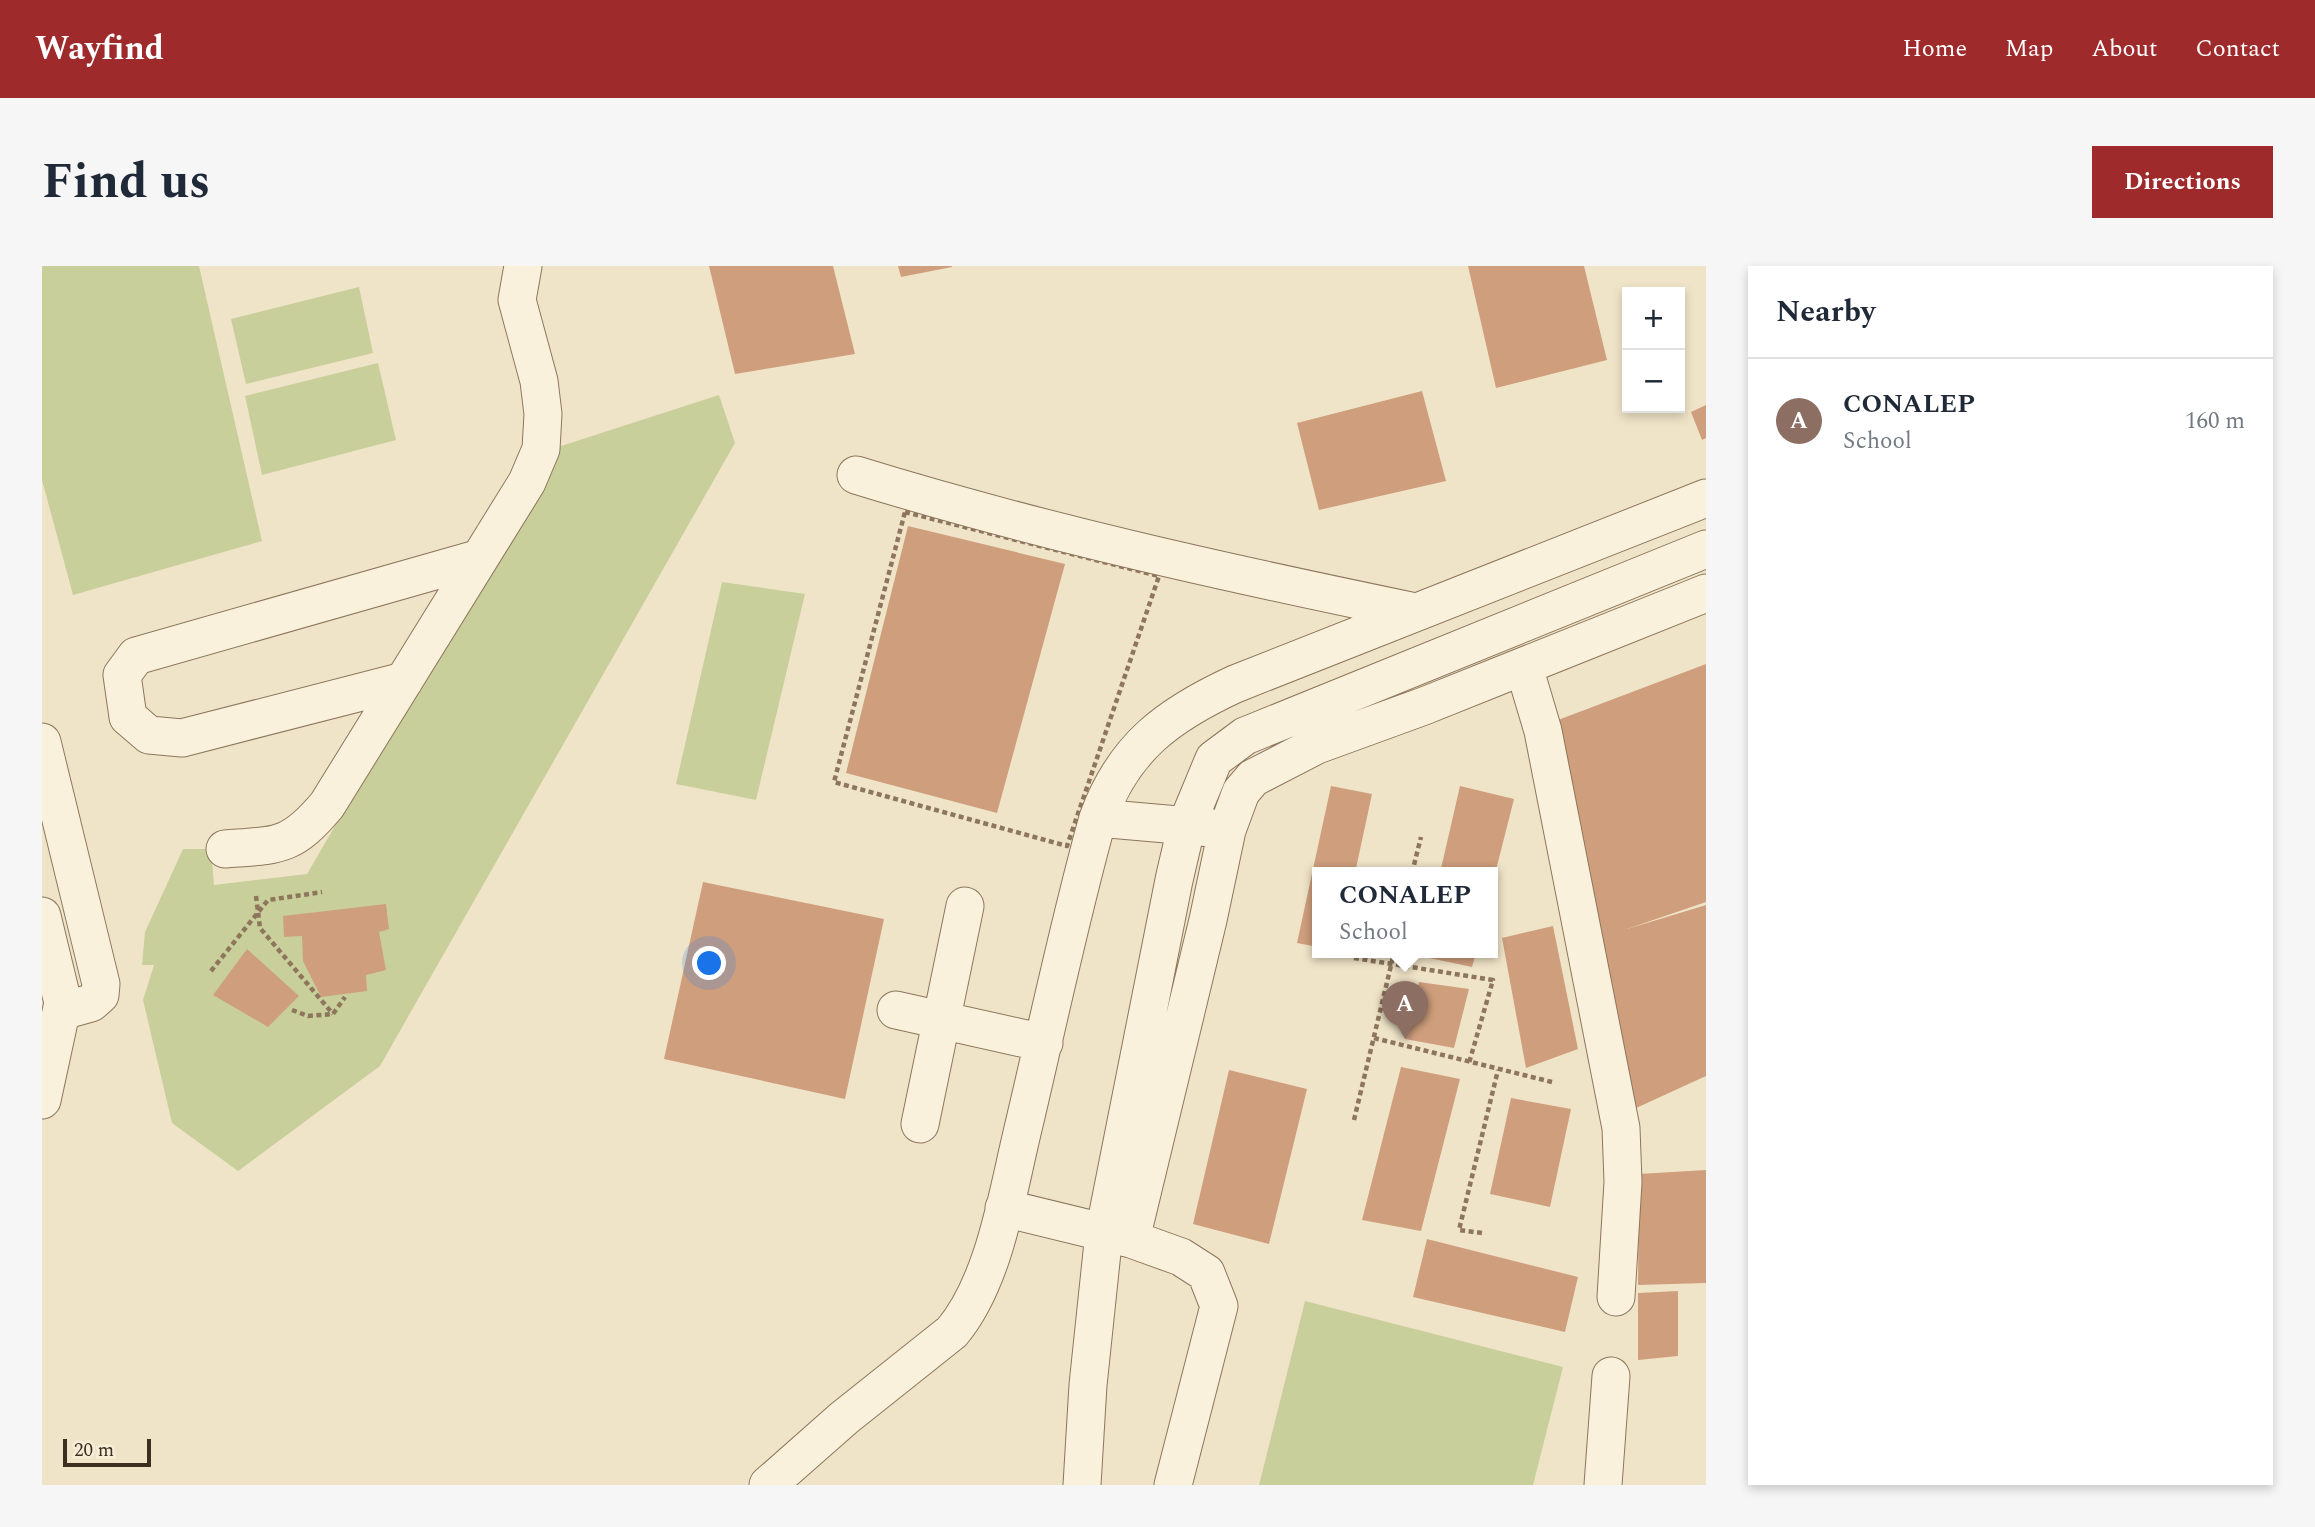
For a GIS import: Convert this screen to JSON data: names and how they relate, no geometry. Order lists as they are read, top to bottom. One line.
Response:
{"scale_bar":"20 m","page":{"header":"Wayfind","nav":["Home","Map","About","Contact"],"title":"Find us","buttons":"Directions","heading":"Nearby","map_buttons":["+","−"],"list":[{"mark":"A","name":"CONALEP","note":"School","value":"160 m"}],"popup":["CONALEP","School"],"pins":"A","scale":"20 m"}}
